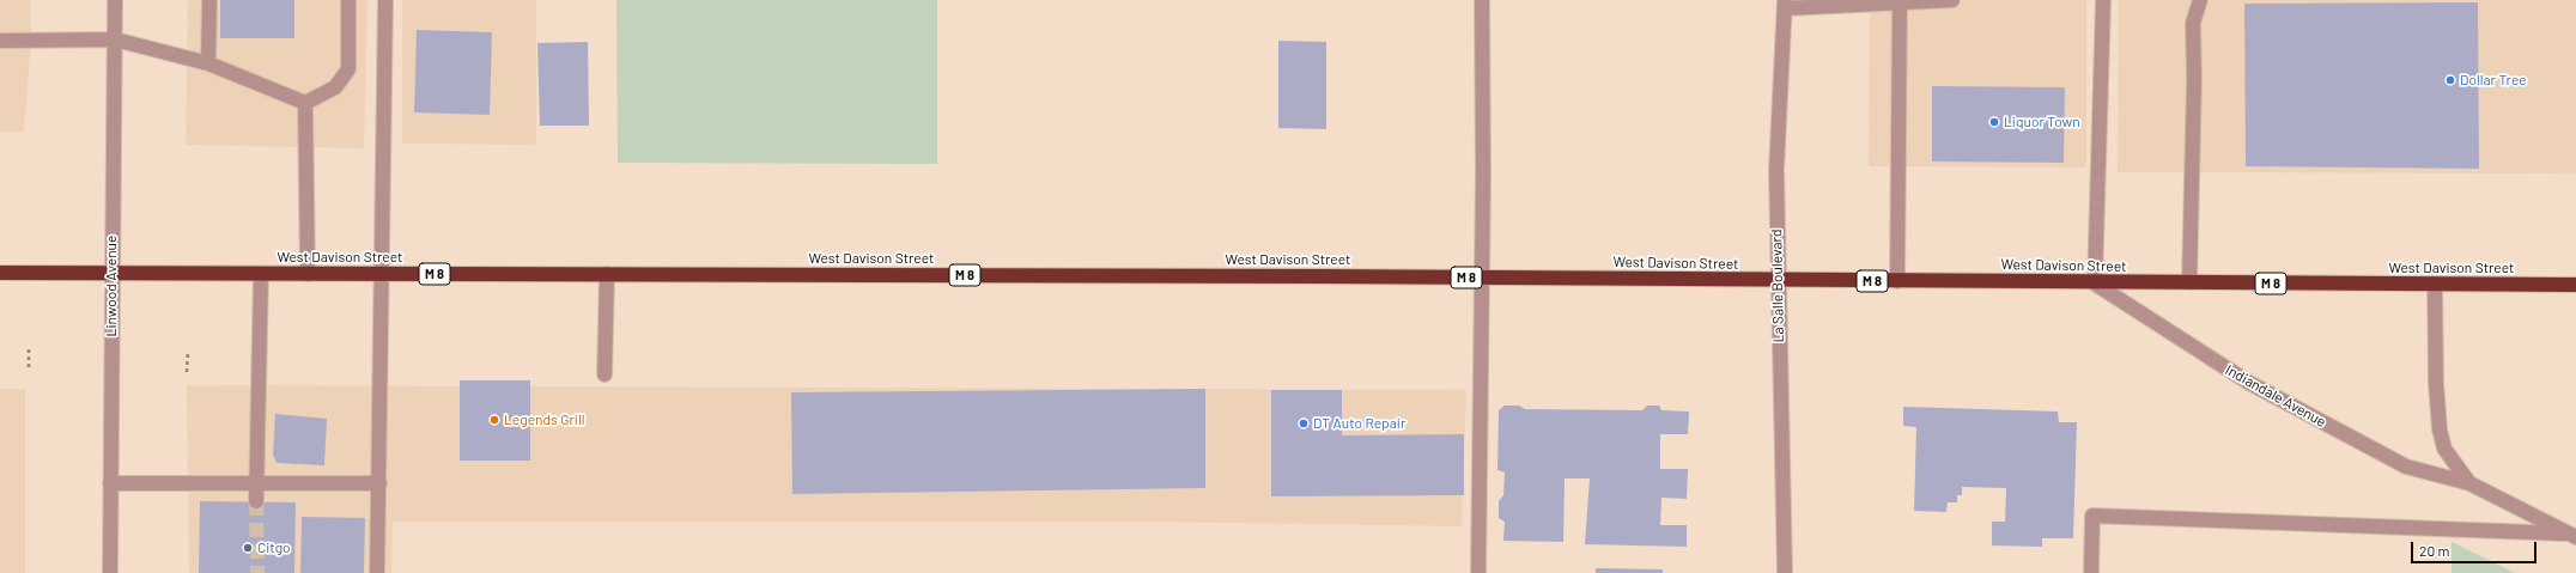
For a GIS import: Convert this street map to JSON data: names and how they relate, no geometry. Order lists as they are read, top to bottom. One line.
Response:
{"streets":{"highway":["West Davison Street","M 8"],"street":["Linwood Avenue","La Salle Boulevard","Indiandale Avenue"]},"crossings":[["West Davison Street","Linwood Avenue"],["West Davison Street","La Salle Boulevard"],["West Davison Street","Indiandale Avenue"]],"places":["Dollar Tree","Liquor Town","Legends Grill","DT Auto Repair","Citgo"],"scale_bar":"20 m"}
